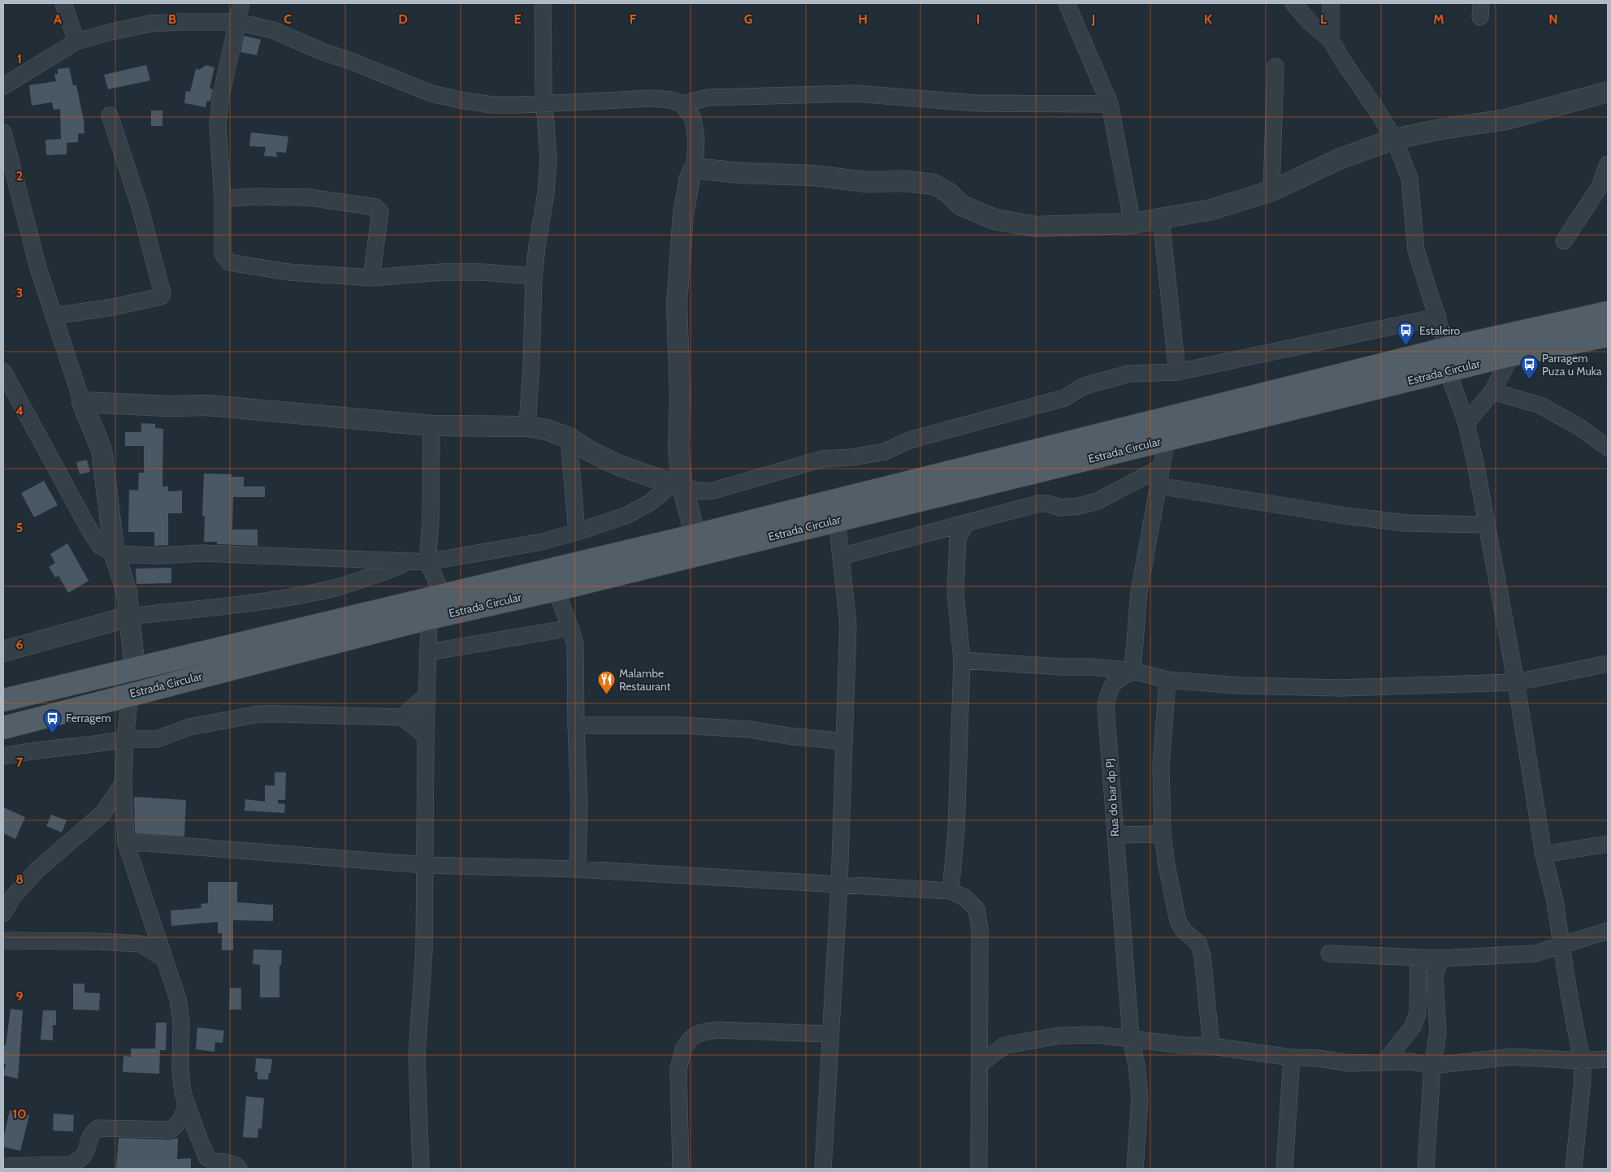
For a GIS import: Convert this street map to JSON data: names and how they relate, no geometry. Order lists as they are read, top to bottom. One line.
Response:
{"streets":{"main road":["Estrada Circular"],"street":["Rua do bar dp PJ"]},"places":{"bus stop":["Estaleiro","Parragem Puza u Muka","Ferragem"],"restaurant":["Malambe Restaurant"]},"grid":{"columns":["A","B","C","D","E","F","G","H","I","J","K","L","M","N"],"rows":["1","2","3","4","5","6","7","8","9","10"]}}
